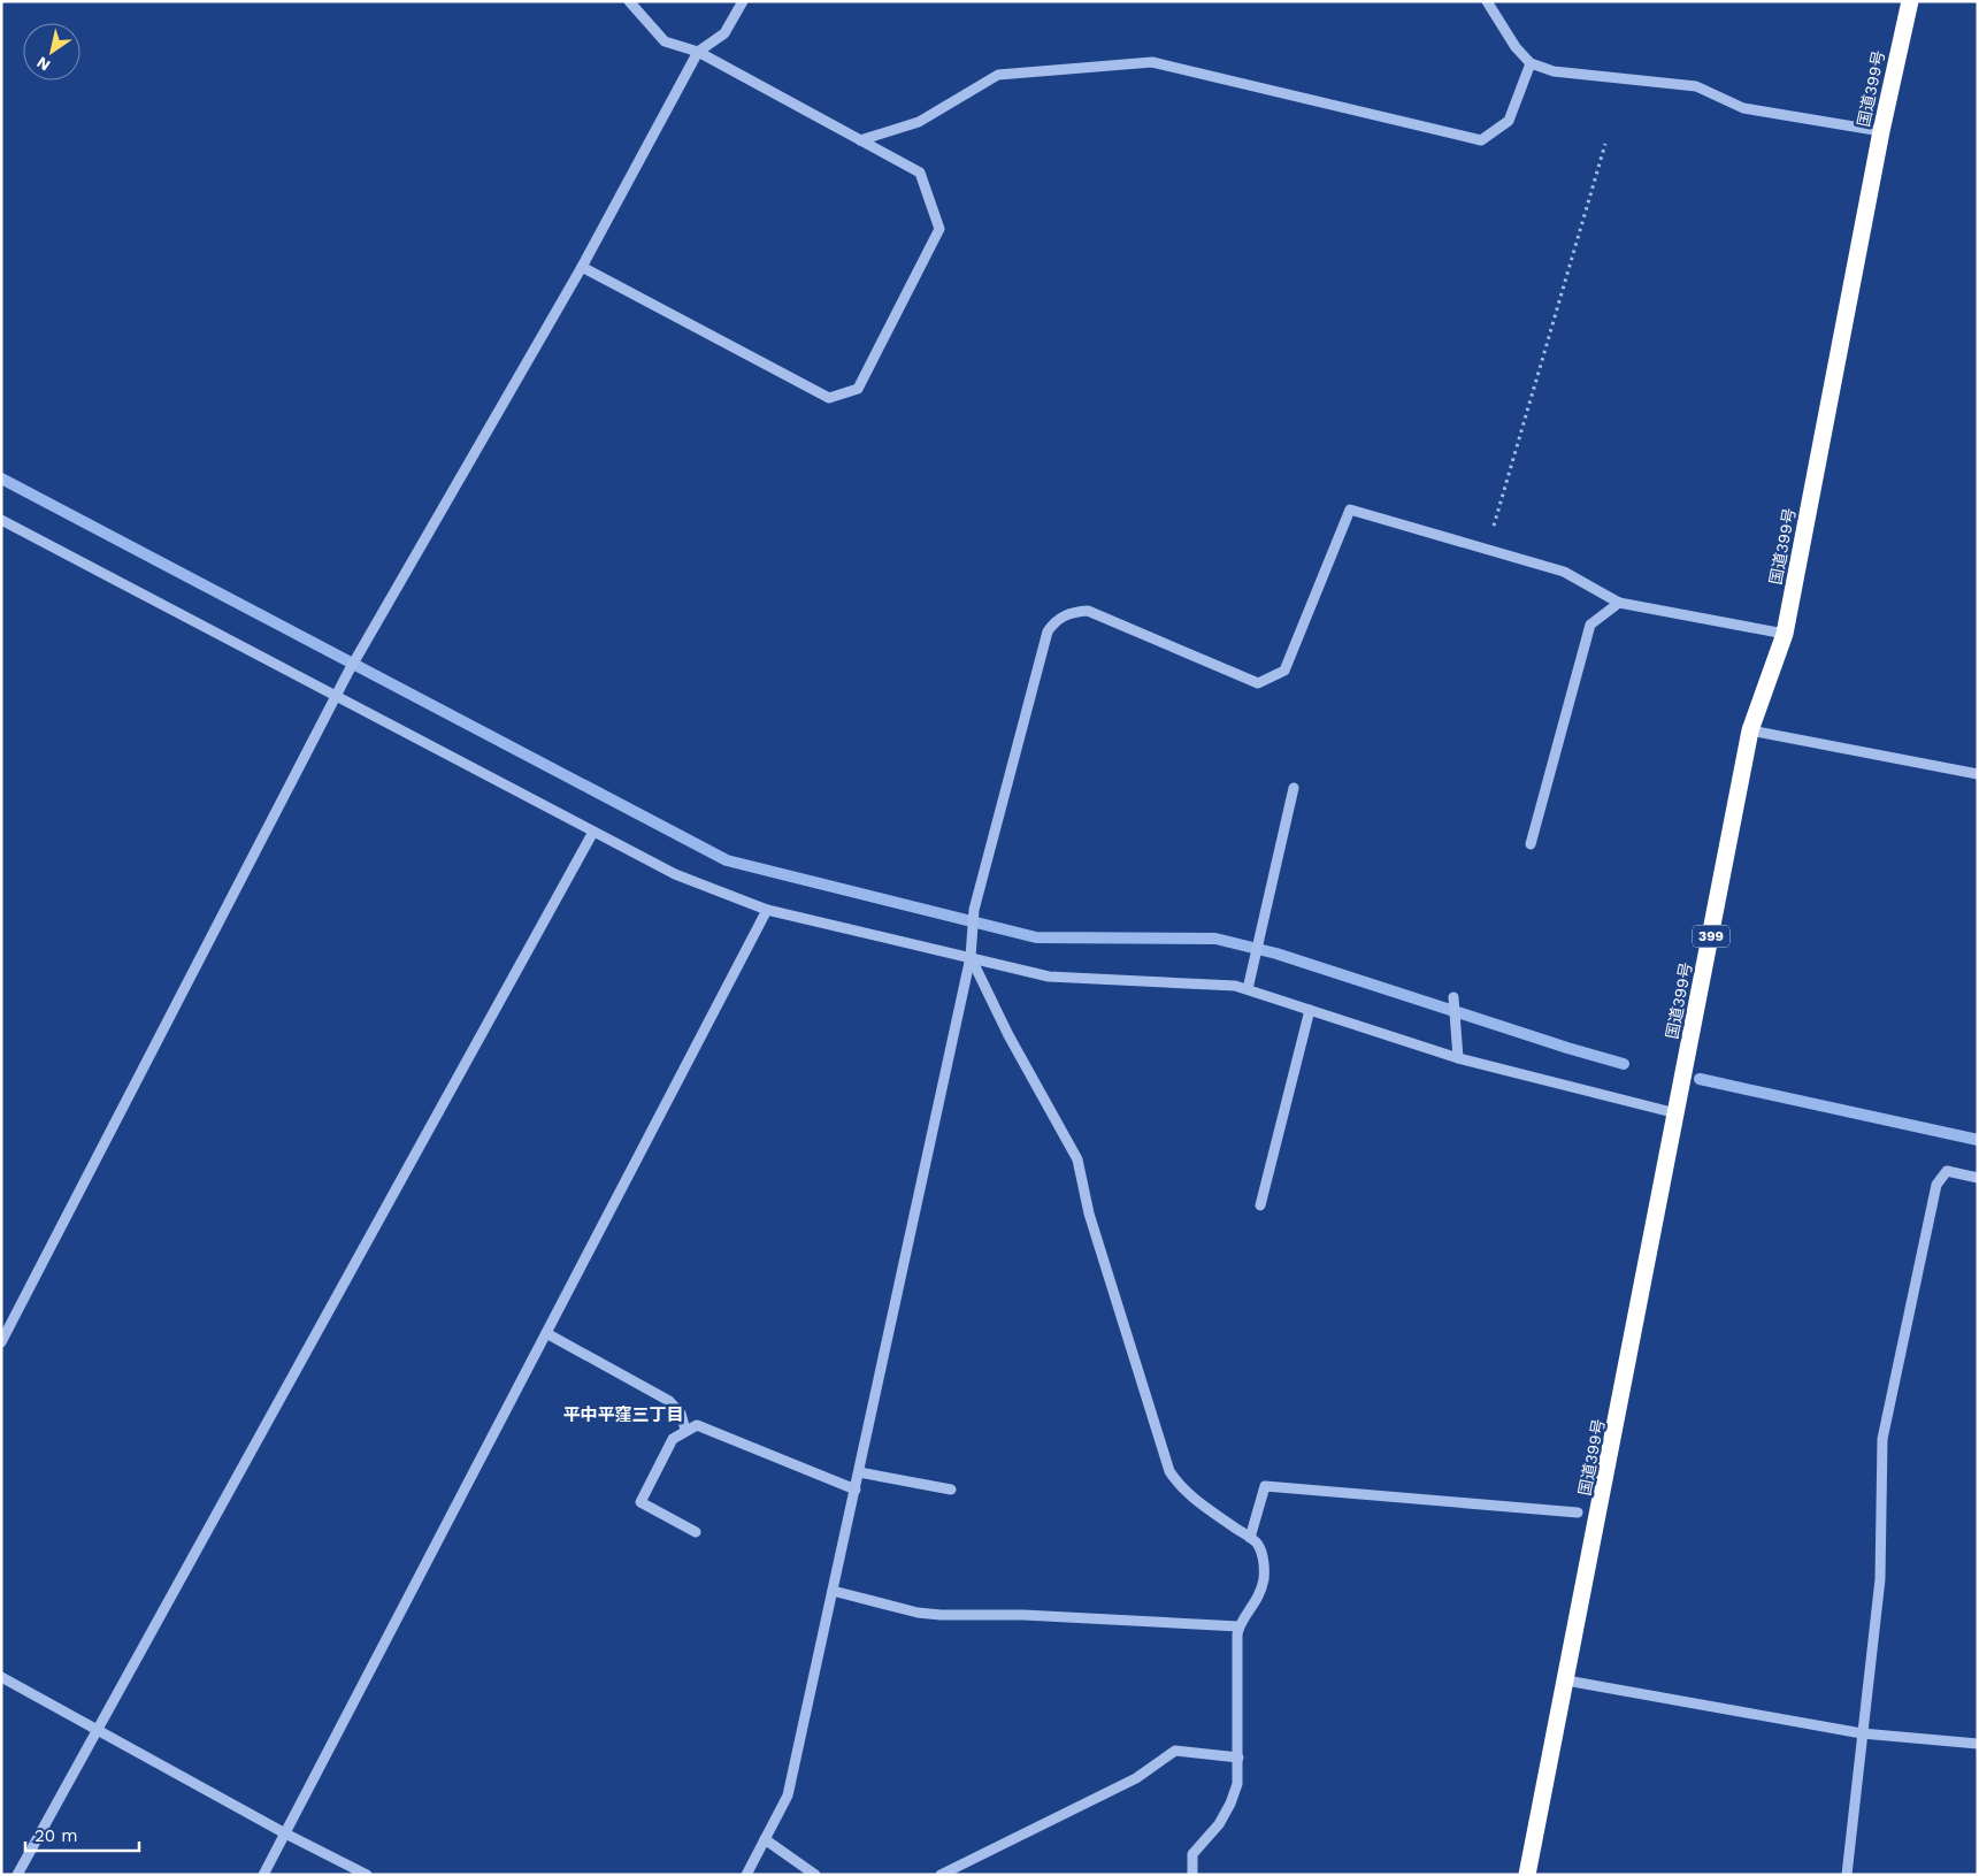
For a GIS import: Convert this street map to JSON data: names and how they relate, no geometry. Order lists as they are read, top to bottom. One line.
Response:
{"streets":{"highway":["国道399号","399"]},"districts":["平中平窪三丁目"],"scale_bar":"20 m","north":"bottom left"}
